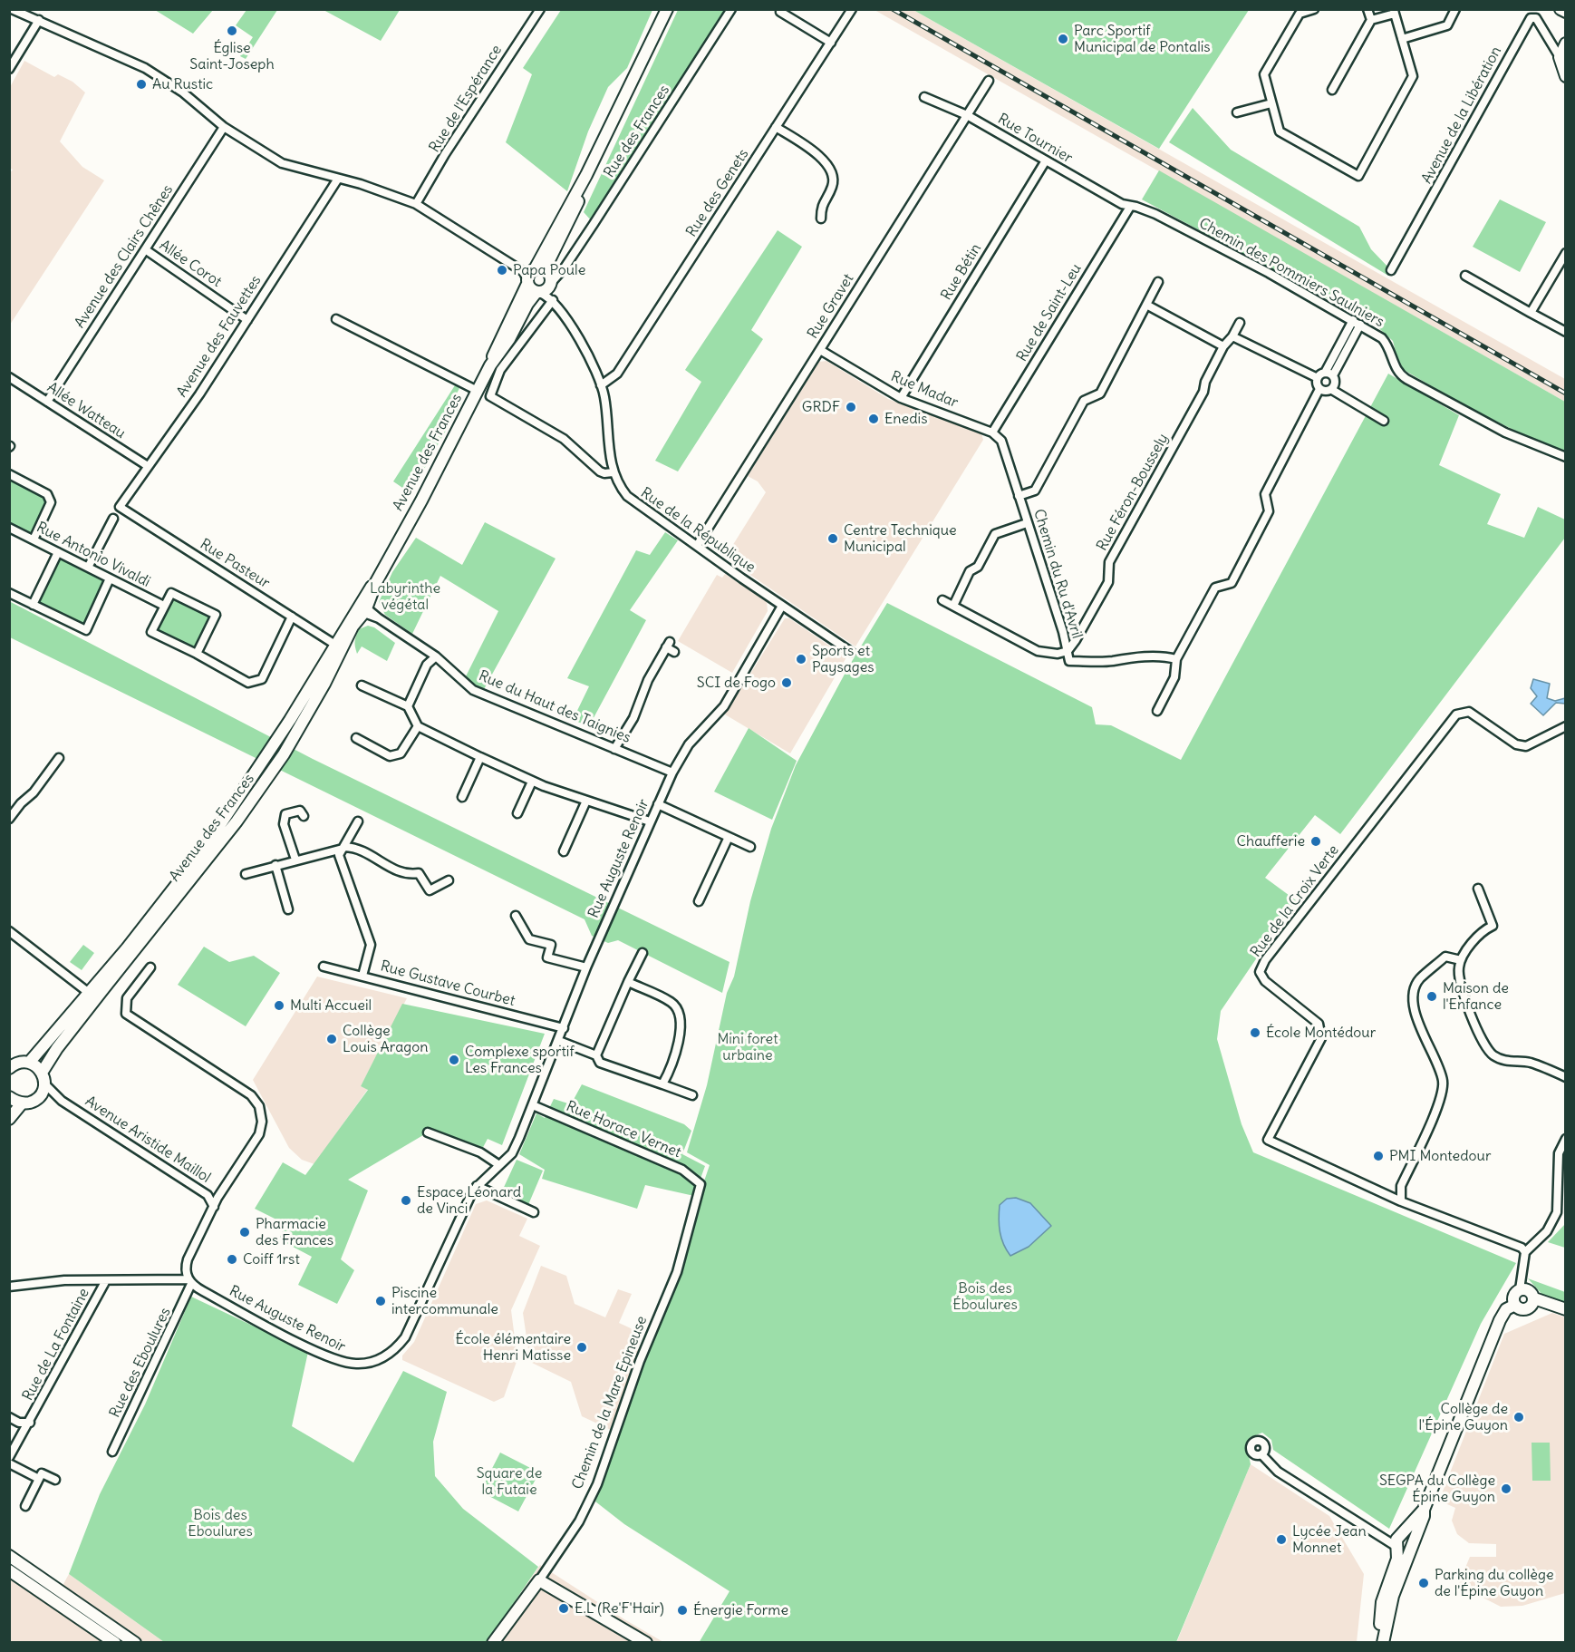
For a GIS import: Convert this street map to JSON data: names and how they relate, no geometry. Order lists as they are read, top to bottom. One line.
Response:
{"streets":{"main road":["Avenue des Frances","Chemin de la Mare Epineuse"],"street":["Rue de l'Espérance","Avenue de la Libération","Rue des Frances","Rue Tournier","Rue des Genets","Avenue des Clairs Chênes","Allée Corot","Rue Bétin","Chemin des Pommiers Saulniers","Rue Gravet","Rue de Saint-Leu","Avenue des Fauvettes","Rue Madar","Allée Watteau","Rue Féron-Boussely","Rue de la République","Rue Antonio Vivaldi","Rue Pasteur","Chemin du Ru d'Avril","Rue du Haut des Taignies","Rue Auguste Renoir","Rue de la Croix Verte","Rue Gustave Courbet","Rue Horace Vernet","Avenue Aristide Maillol","Rue de La Fontaine","Rue des Eboulures"]},"crossings":[["Rue des Frances","Avenue des Frances"],["Rue des Frances","Rue de la République"],["Rue Tournier","Rue Bétin"],["Rue Tournier","Chemin des Pommiers Saulniers"],["Rue Tournier","Rue Gravet"],["Rue Tournier","Rue de Saint-Leu"],["Rue des Genets","Rue de la République"],["Avenue des Clairs Chênes","Allée Corot"],["Avenue des Clairs Chênes","Allée Watteau"],["Allée Corot","Avenue des Fauvettes"],["Rue Bétin","Rue Madar"],["Chemin des Pommiers Saulniers","Rue de Saint-Leu"],["Rue Gravet","Rue Madar"],["Rue Gravet","Rue de la République"],["Rue de Saint-Leu","Rue Madar"],["Rue de Saint-Leu","Chemin du Ru d'Avril"],["Avenue des Fauvettes","Allée Watteau"],["Avenue des Fauvettes","Rue Pasteur"],["Rue Madar","Chemin du Ru d'Avril"],["Avenue des Frances","Rue de la République"],["Avenue des Frances","Rue Pasteur"],["Avenue des Frances","Rue du Haut des Taignies"],["Avenue des Frances","Avenue Aristide Maillol"],["Rue Féron-Boussely","Chemin du Ru d'Avril"],["Rue de la République","Rue Auguste Renoir"],["Rue du Haut des Taignies","Rue Auguste Renoir"],["Rue Auguste Renoir","Rue Gustave Courbet"],["Rue Auguste Renoir","Rue Horace Vernet"],["Rue Auguste Renoir","Rue des Eboulures"],["Rue Horace Vernet","Chemin de la Mare Epineuse"]],"parks":["Labyrinthe végétal","Mini foret urbaine","Bois des Éboulures","Square de la Futaie","Bois des Eboulures"],"places":["Église Saint-Joseph","Parc Sportif Municipal de Pontalis","Au Rustic","Papa Poule","GRDF","Enedis","Centre Technique Municipal","Sports et Paysages","SCI de Fogo","Chaufferie","Maison de l'Enfance","Multi Accueil","École Montédour","Collège Louis Aragon","Complexe sportif Les Frances","PMI Montedour","Espace Léonard de Vinci","Pharmacie des Frances","Coiff 1rst","Piscine intercommunale","École élémentaire Henri Matisse","Collège de l'Épine Guyon","SEGPA du Collège Épine Guyon","Lycée Jean Monnet","Parking du collège de l'Épine Guyon","E.L (Re'F'Hair)","Énergie Forme"]}
